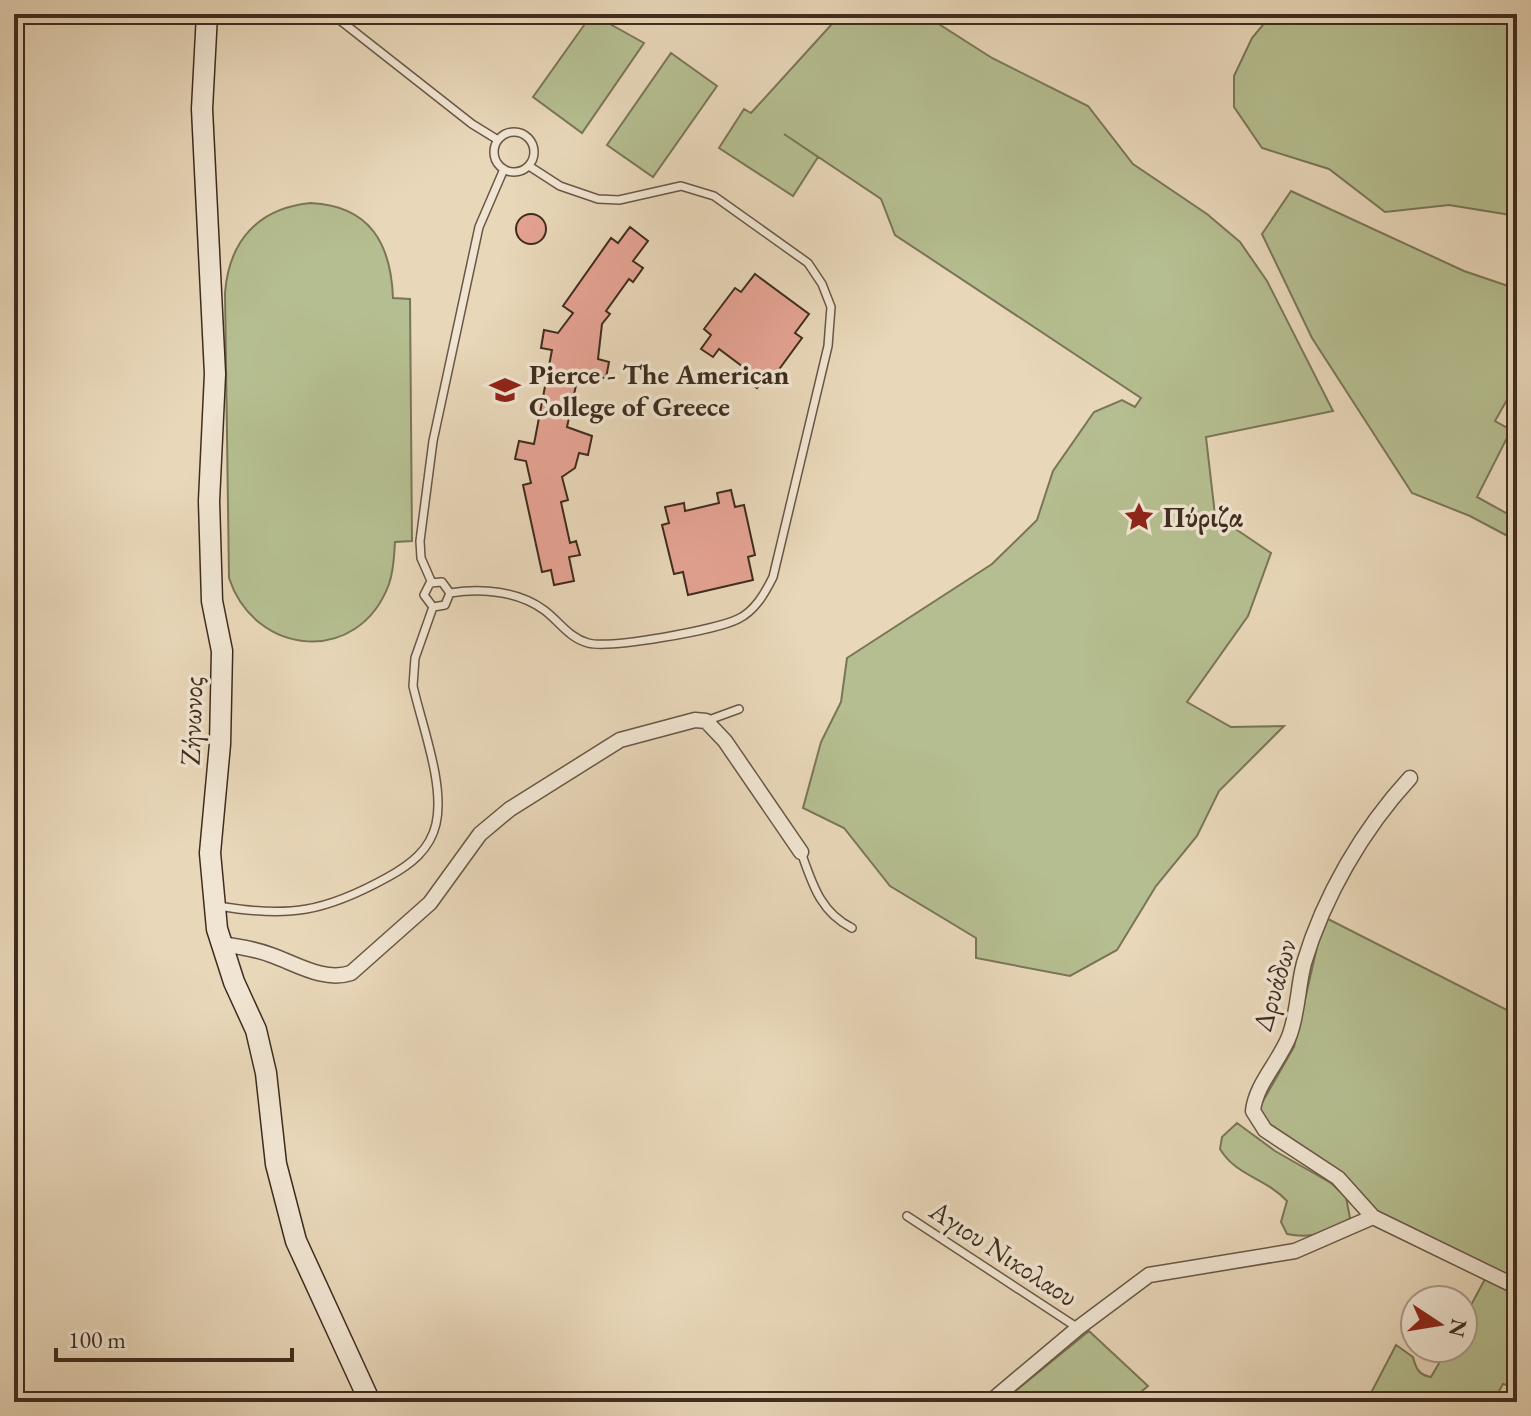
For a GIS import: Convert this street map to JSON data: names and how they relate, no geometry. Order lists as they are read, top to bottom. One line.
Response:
{"streets":{"street":["Ζήνωνος","Δρυάδων"],"lane":["Αγιου Νικολαου"]},"places":{"school or university":["Pierce - The American College of Greece"],"place":["Πύριζα"]},"scale_bar":"100 m","north":"right"}
